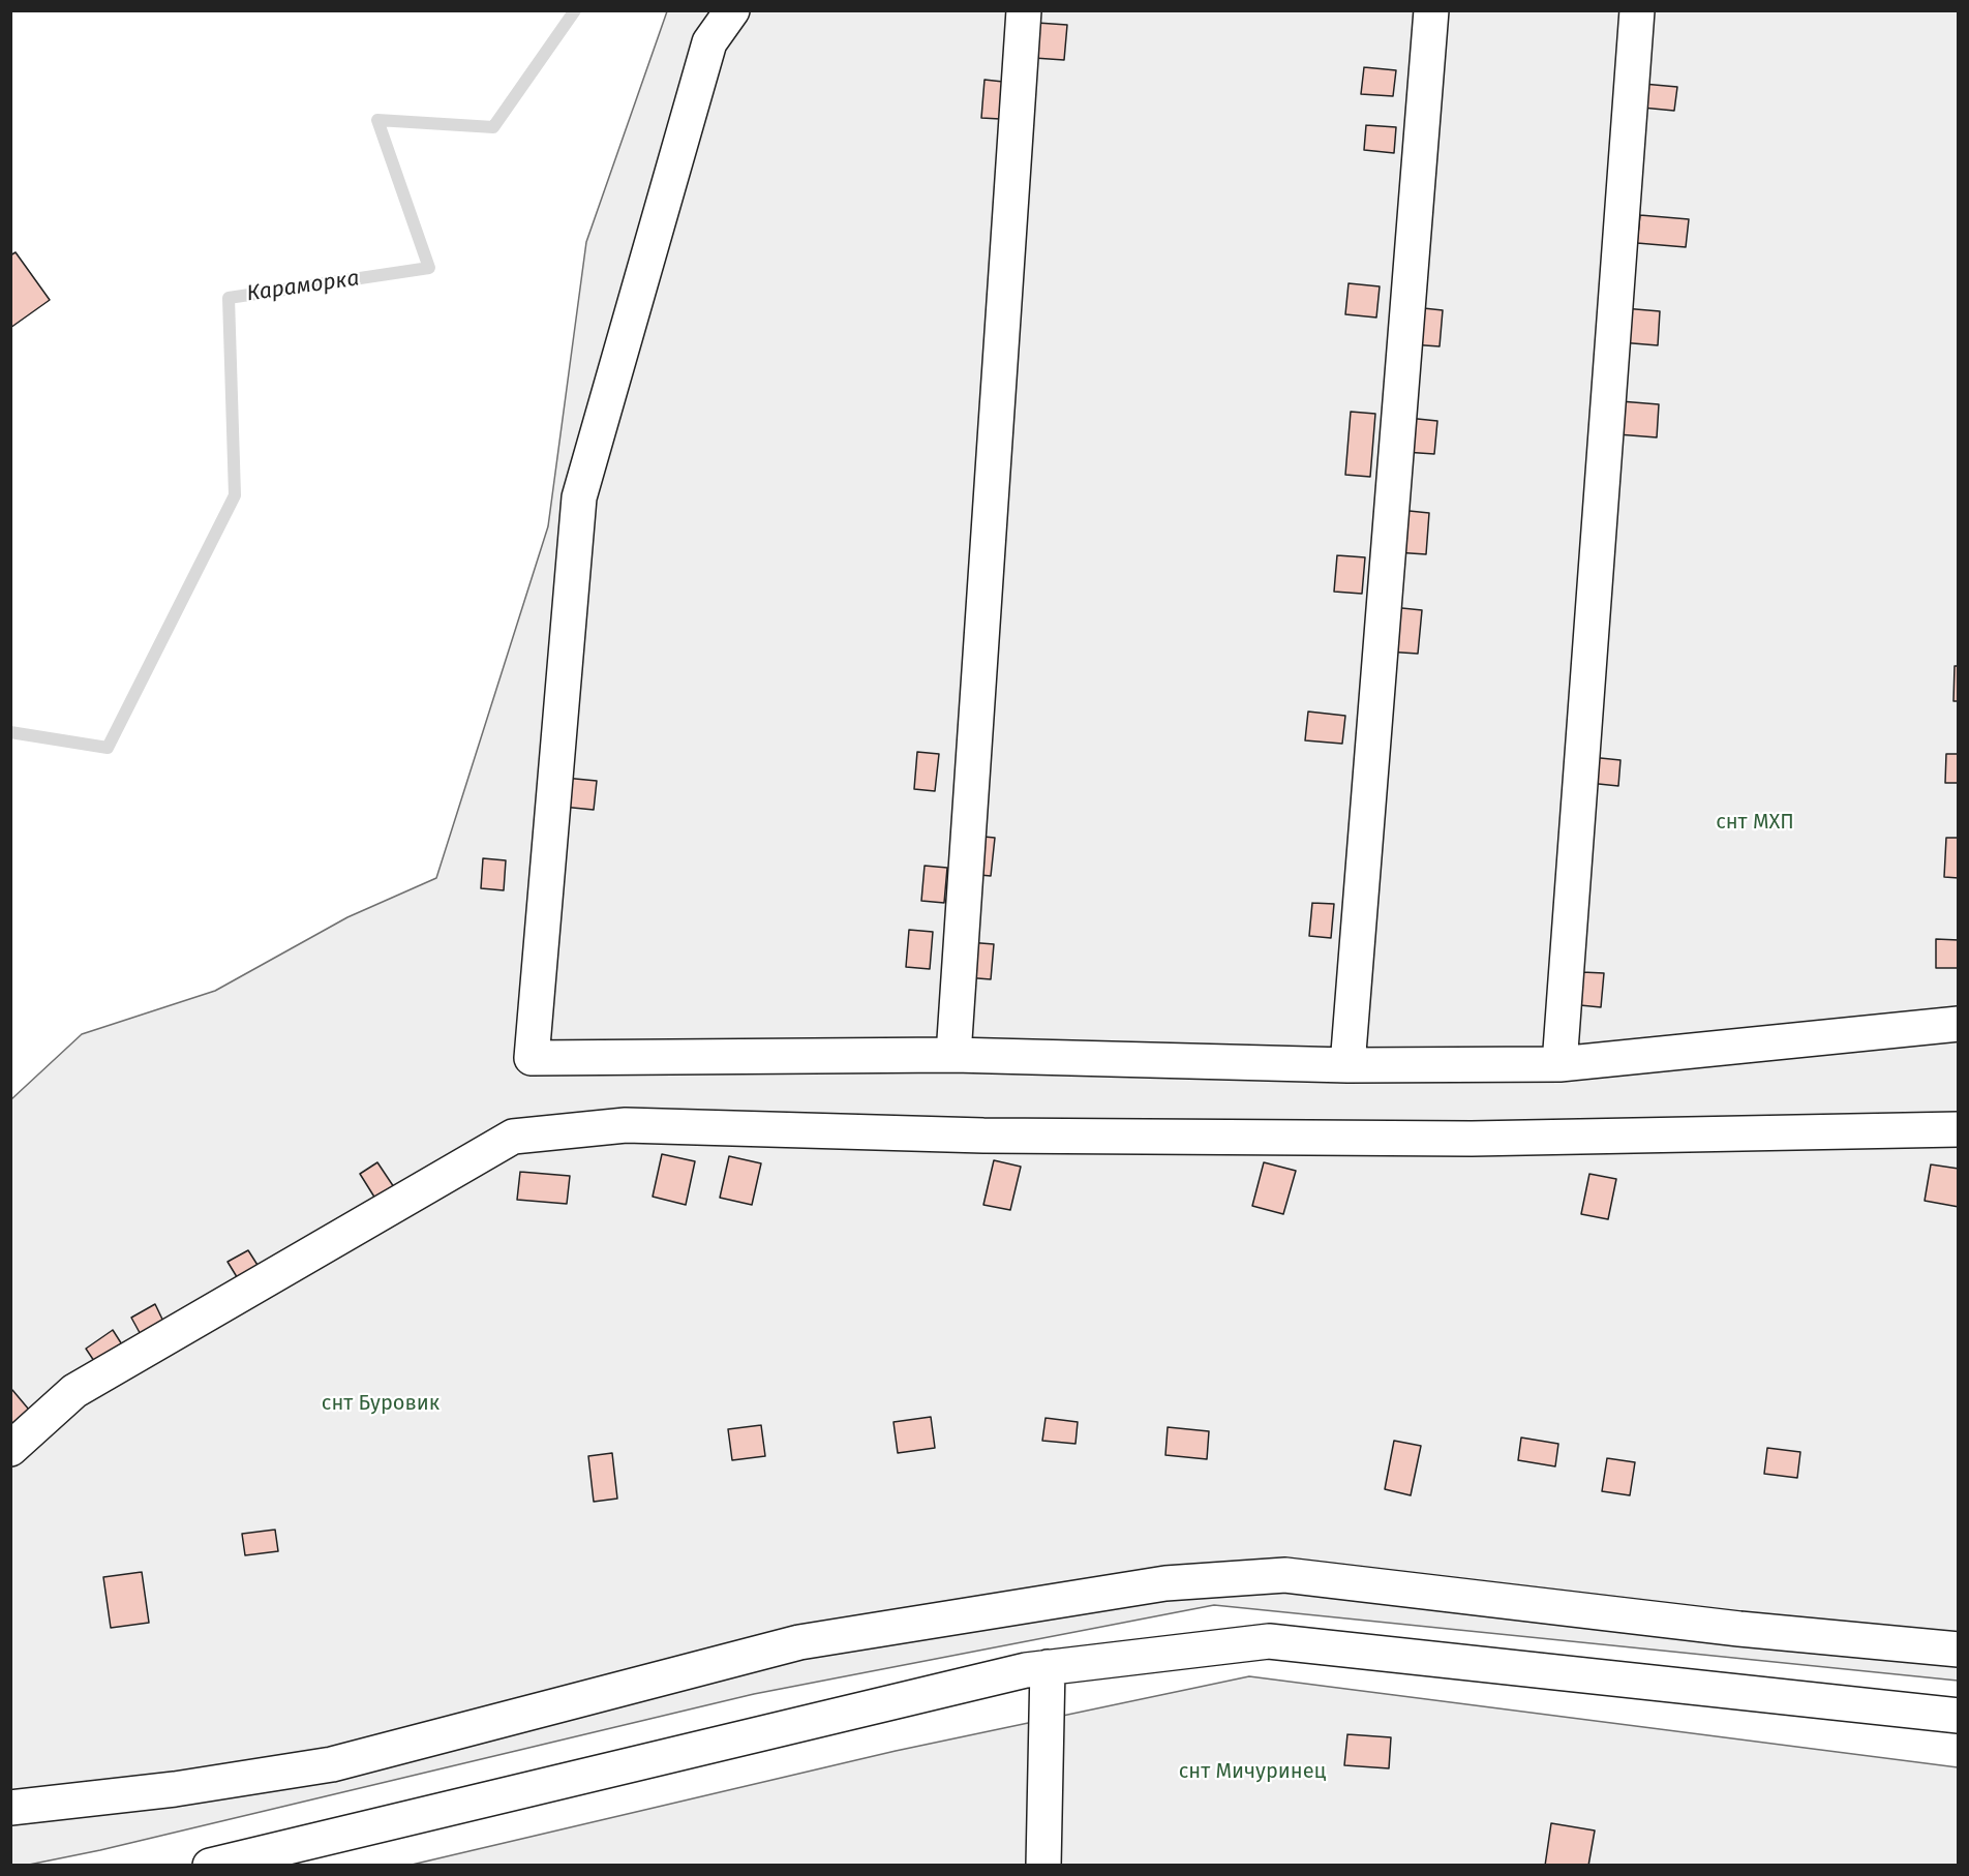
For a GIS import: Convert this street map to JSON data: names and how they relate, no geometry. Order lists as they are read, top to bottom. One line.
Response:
{"water":["Караморка"],"parks":["снт МХП","снт Буровик","снт Мичуринец"]}
